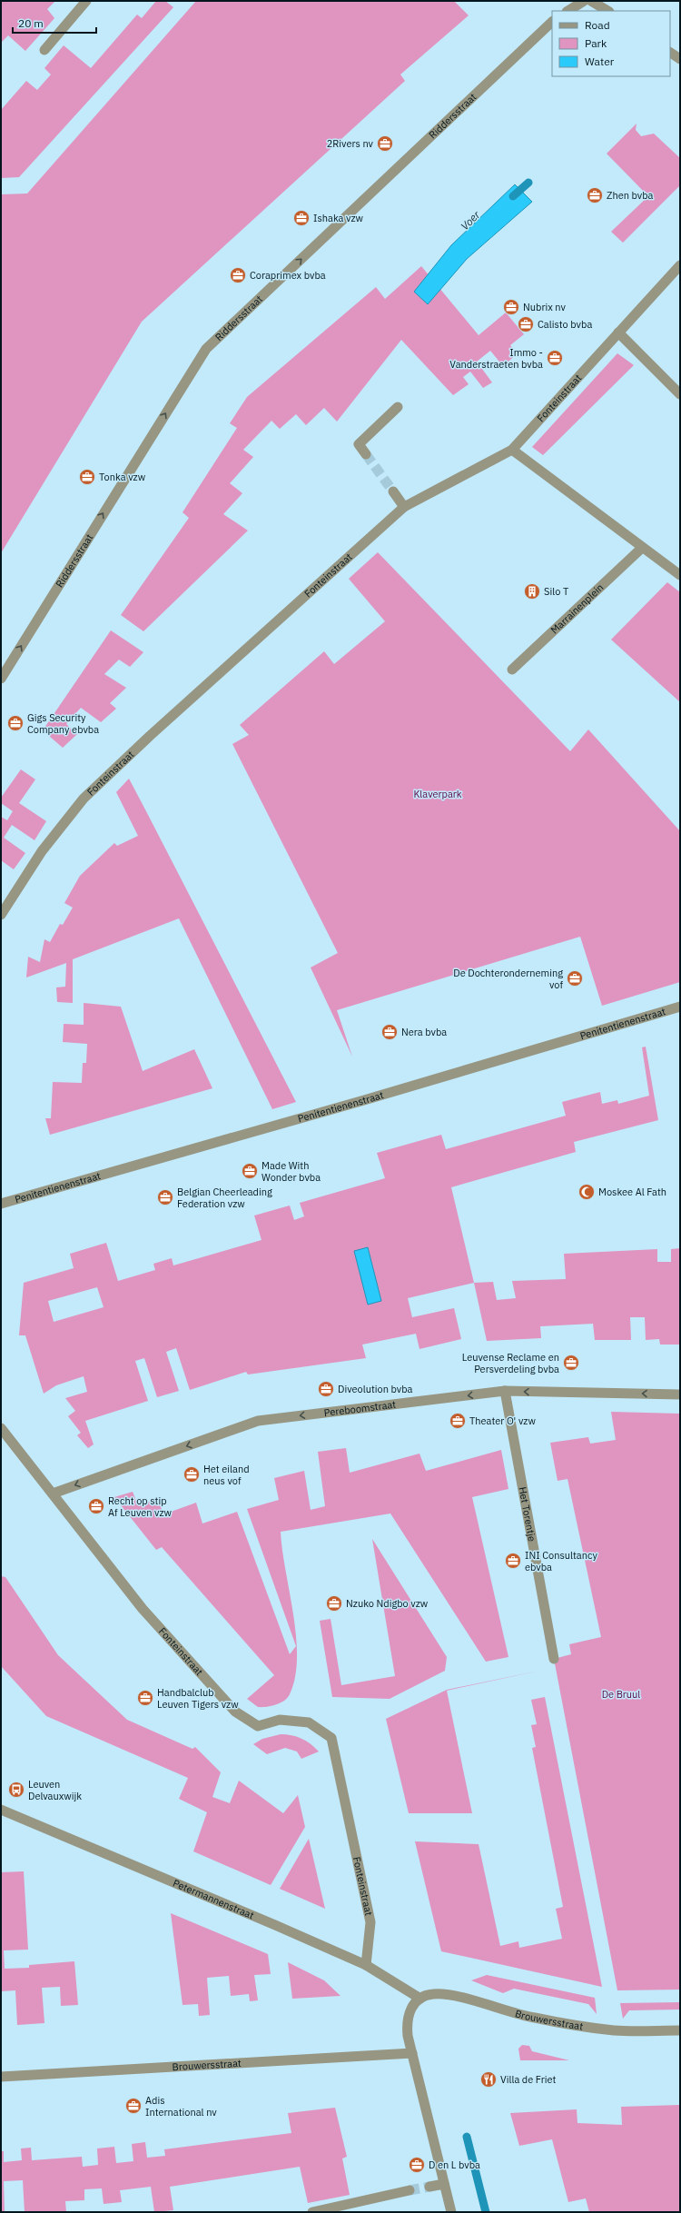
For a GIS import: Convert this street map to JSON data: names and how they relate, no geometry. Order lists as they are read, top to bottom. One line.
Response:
{"streets":{"street":["Riddersstraat","Fonteinstraat","Marrainenplein","Penitentienenstraat","Pereboomstraat","Het Torentje","Petermannenstraat","Brouwersstraat"]},"crossings":[["Fonteinstraat","Pereboomstraat"],["Fonteinstraat","Petermannenstraat"],["Pereboomstraat","Het Torentje"],["Petermannenstraat","Brouwersstraat"]],"one_way":["Riddersstraat","Pereboomstraat"],"water":["Voer"],"parks":["Klaverpark","De Bruul"],"places":{"office":["2Rivers nv","Zhen bvba","Ishaka vzw","Coraprimex bvba","Nubrix nv","Calisto bvba","Immo - Vanderstraeten bvba","Tonka vzw","Gigs Security Company ebvba","De Dochteronderneming vof","Nera bvba","Made With Wonder bvba","Belgian Cheerleading Federation vzw","Leuvense Reclame en Persverdeling bvba","Diveolution bvba","Theater O' vzw","Het eiland neus vof","Recht op stip Af Leuven vzw","INI Consultancy ebvba","Nzuko Ndigbo vzw","Handbalclub Leuven Tigers vzw","Adis International nv","D en L bvba"],"building":["Silo T"],"mosque":["Moskee Al Fath"],"bus stop":["Leuven Delvauxwijk"],"restaurant":["Villa de Friet"]},"legend":["Road","Park","Water"],"scale_bar":"20 m"}
